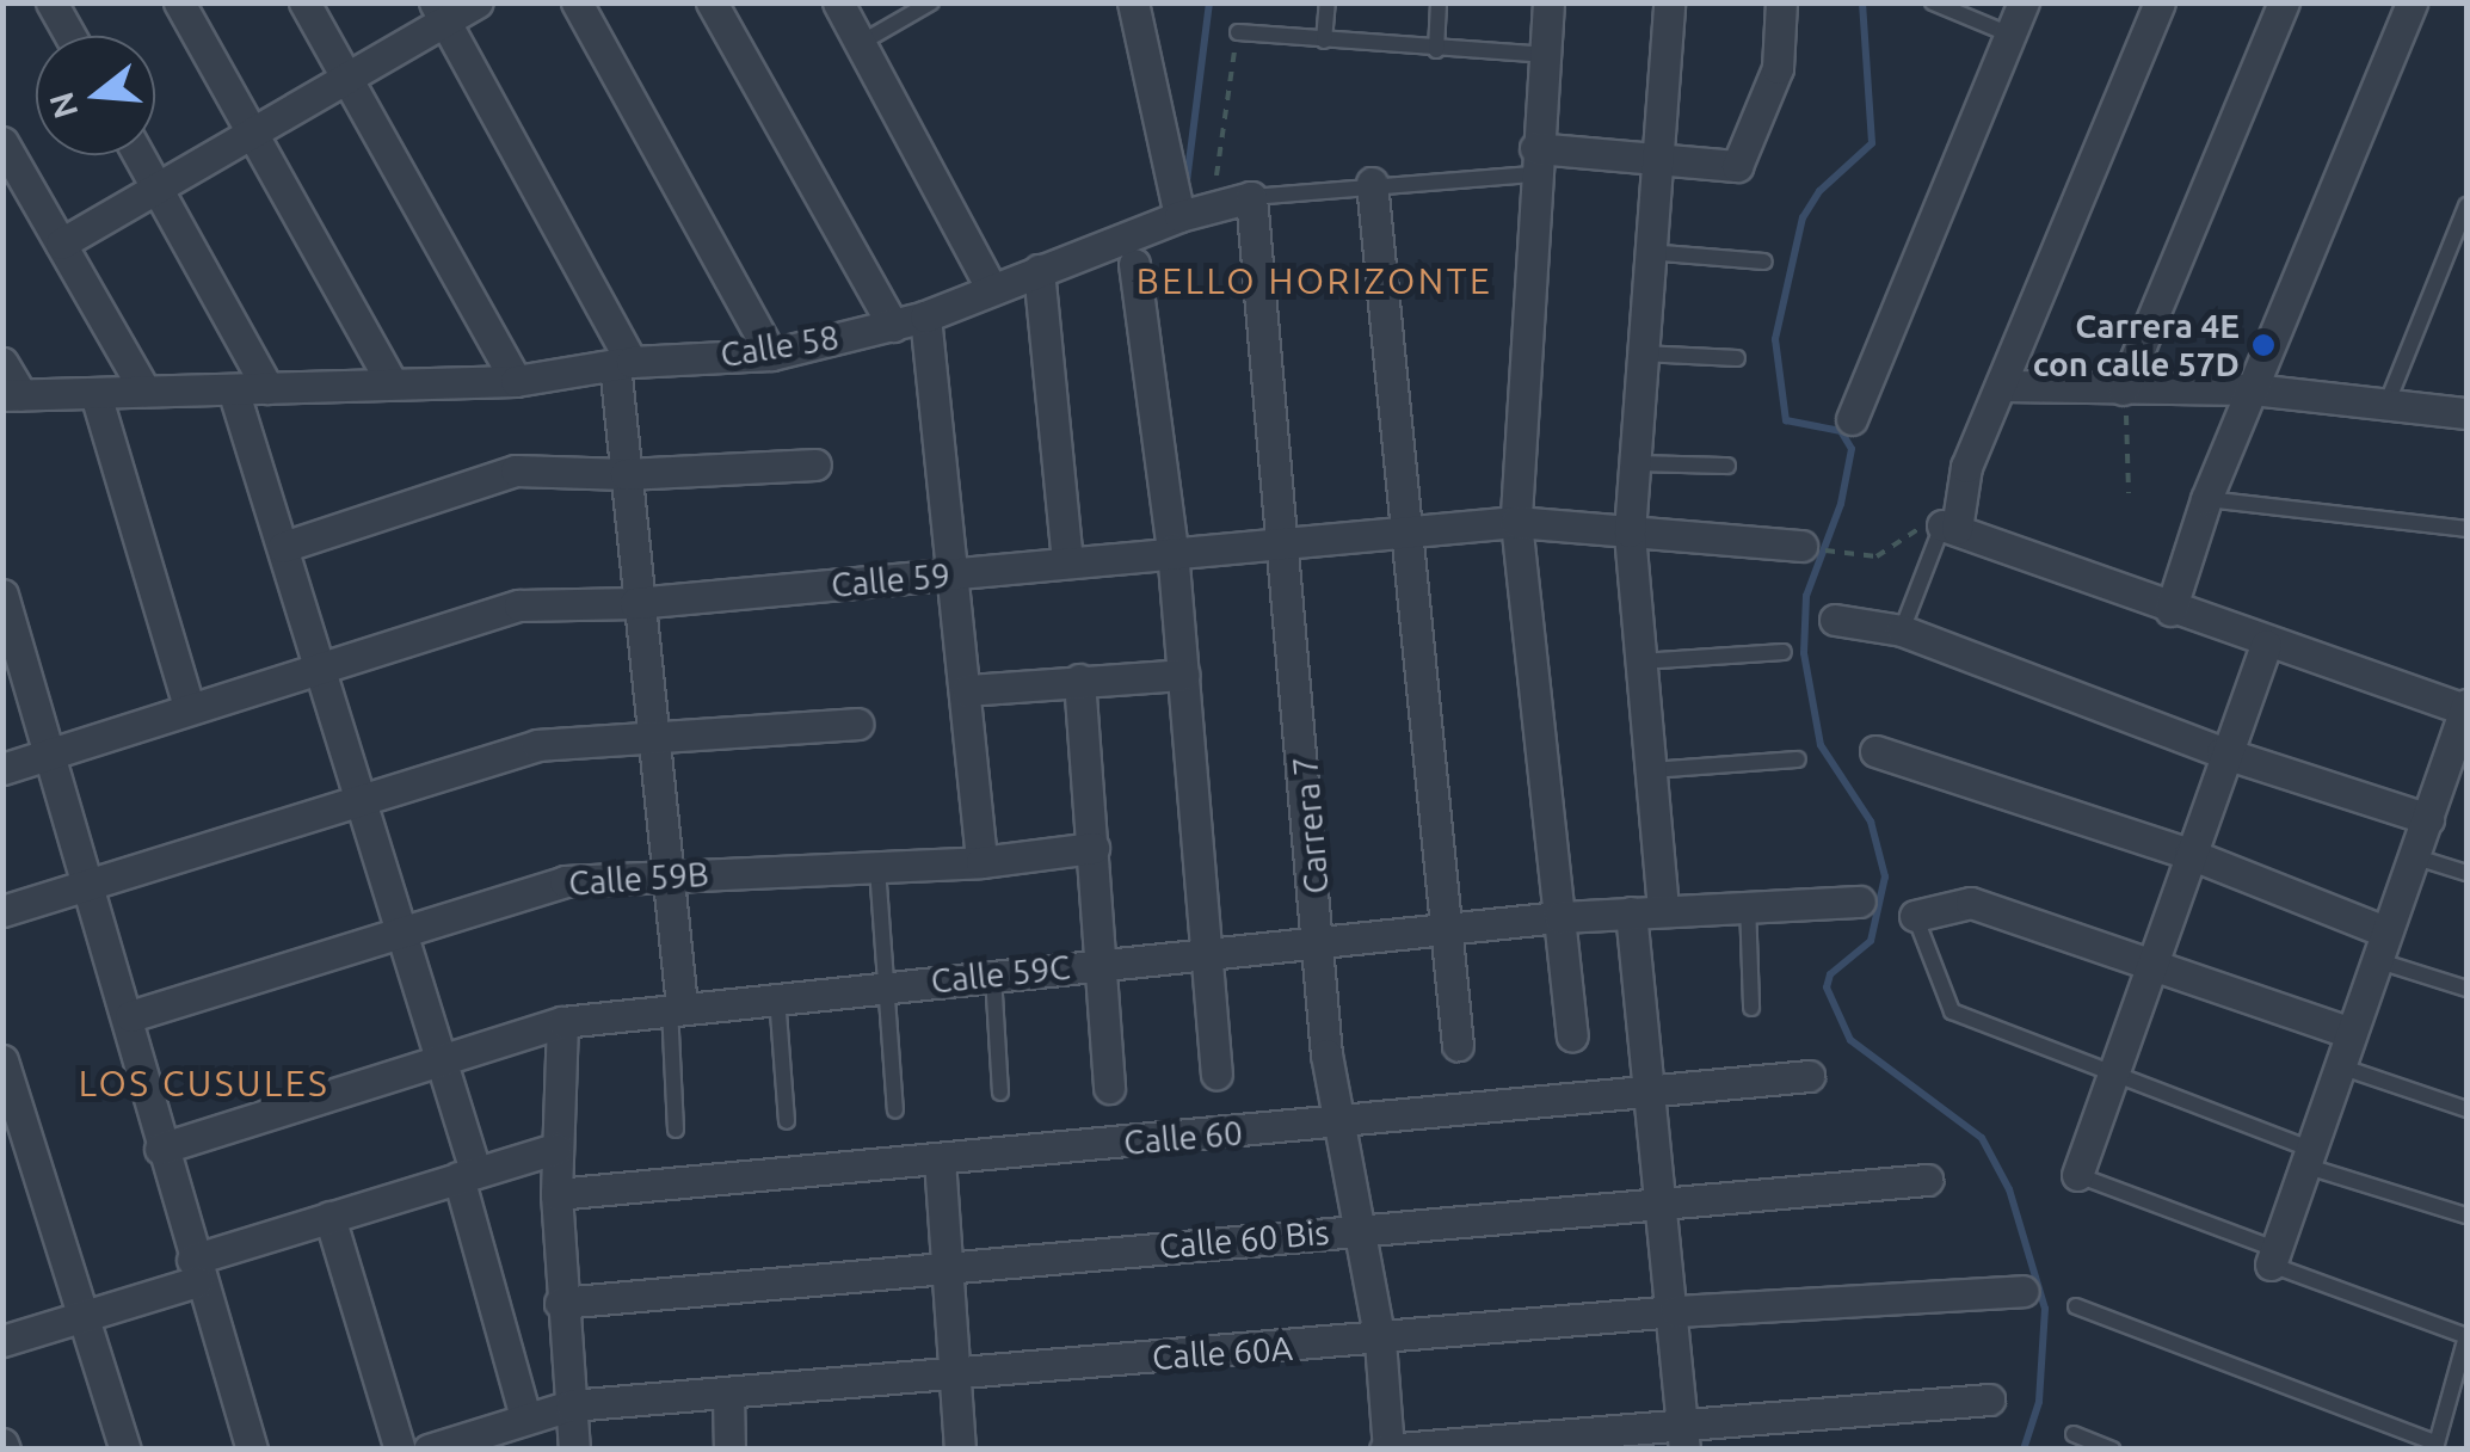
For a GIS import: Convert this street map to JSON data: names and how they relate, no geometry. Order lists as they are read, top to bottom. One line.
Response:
{"streets":{"street":["Calle 58","Calle 59","Carrera 7","Calle 59B","Calle 59C","Calle 60","Calle 60 Bis","Calle 60A"]},"crossings":[["Calle 58","Carrera 7"],["Calle 59","Carrera 7"],["Carrera 7","Calle 59C"],["Carrera 7","Calle 60"],["Carrera 7","Calle 60 Bis"],["Carrera 7","Calle 60A"]],"districts":["BELLO HORIZONTE","LOS CUSULES"],"places":["Carrera 4E con calle 57D"],"north":"left"}
